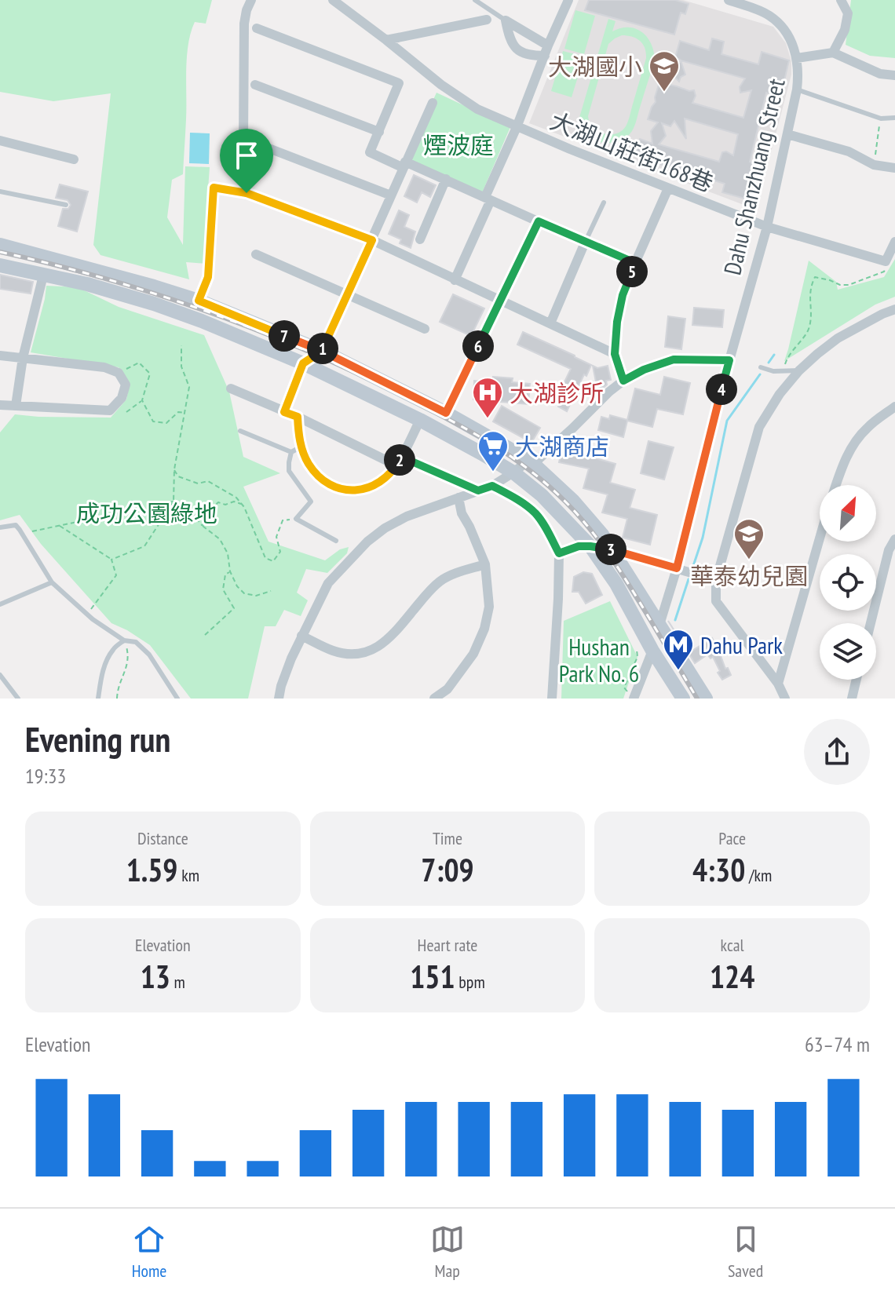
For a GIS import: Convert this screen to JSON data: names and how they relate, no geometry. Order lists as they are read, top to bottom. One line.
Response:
{"streets":{"street":["大湖山莊街168巷","Dahu Shanzhuang Street"]},"crossings":[["大湖山莊街168巷","Dahu Shanzhuang Street"]],"parks":["煙波庭","成功公園綠地","Hushan Park No. 6"],"places":{"school or university":["大湖國小","華泰幼兒園"],"hospital":["大湖診所"],"supermarket":["大湖商店"],"metro station":["Dahu Park"]},"north":"top right","page":{"pins":["5","7","6","1","4","2","3"],"heading":["Evening run","19:33"],"stats":[["Distance","1.59 km"],["Time","7:09"],["Pace","4:30 /km"],["Elevation","13 m"],["Heart rate","151 bpm"],["kcal","124"]],"chart":["Elevation","63–74 m"],"tabs":["Home","Map","Saved"]}}
